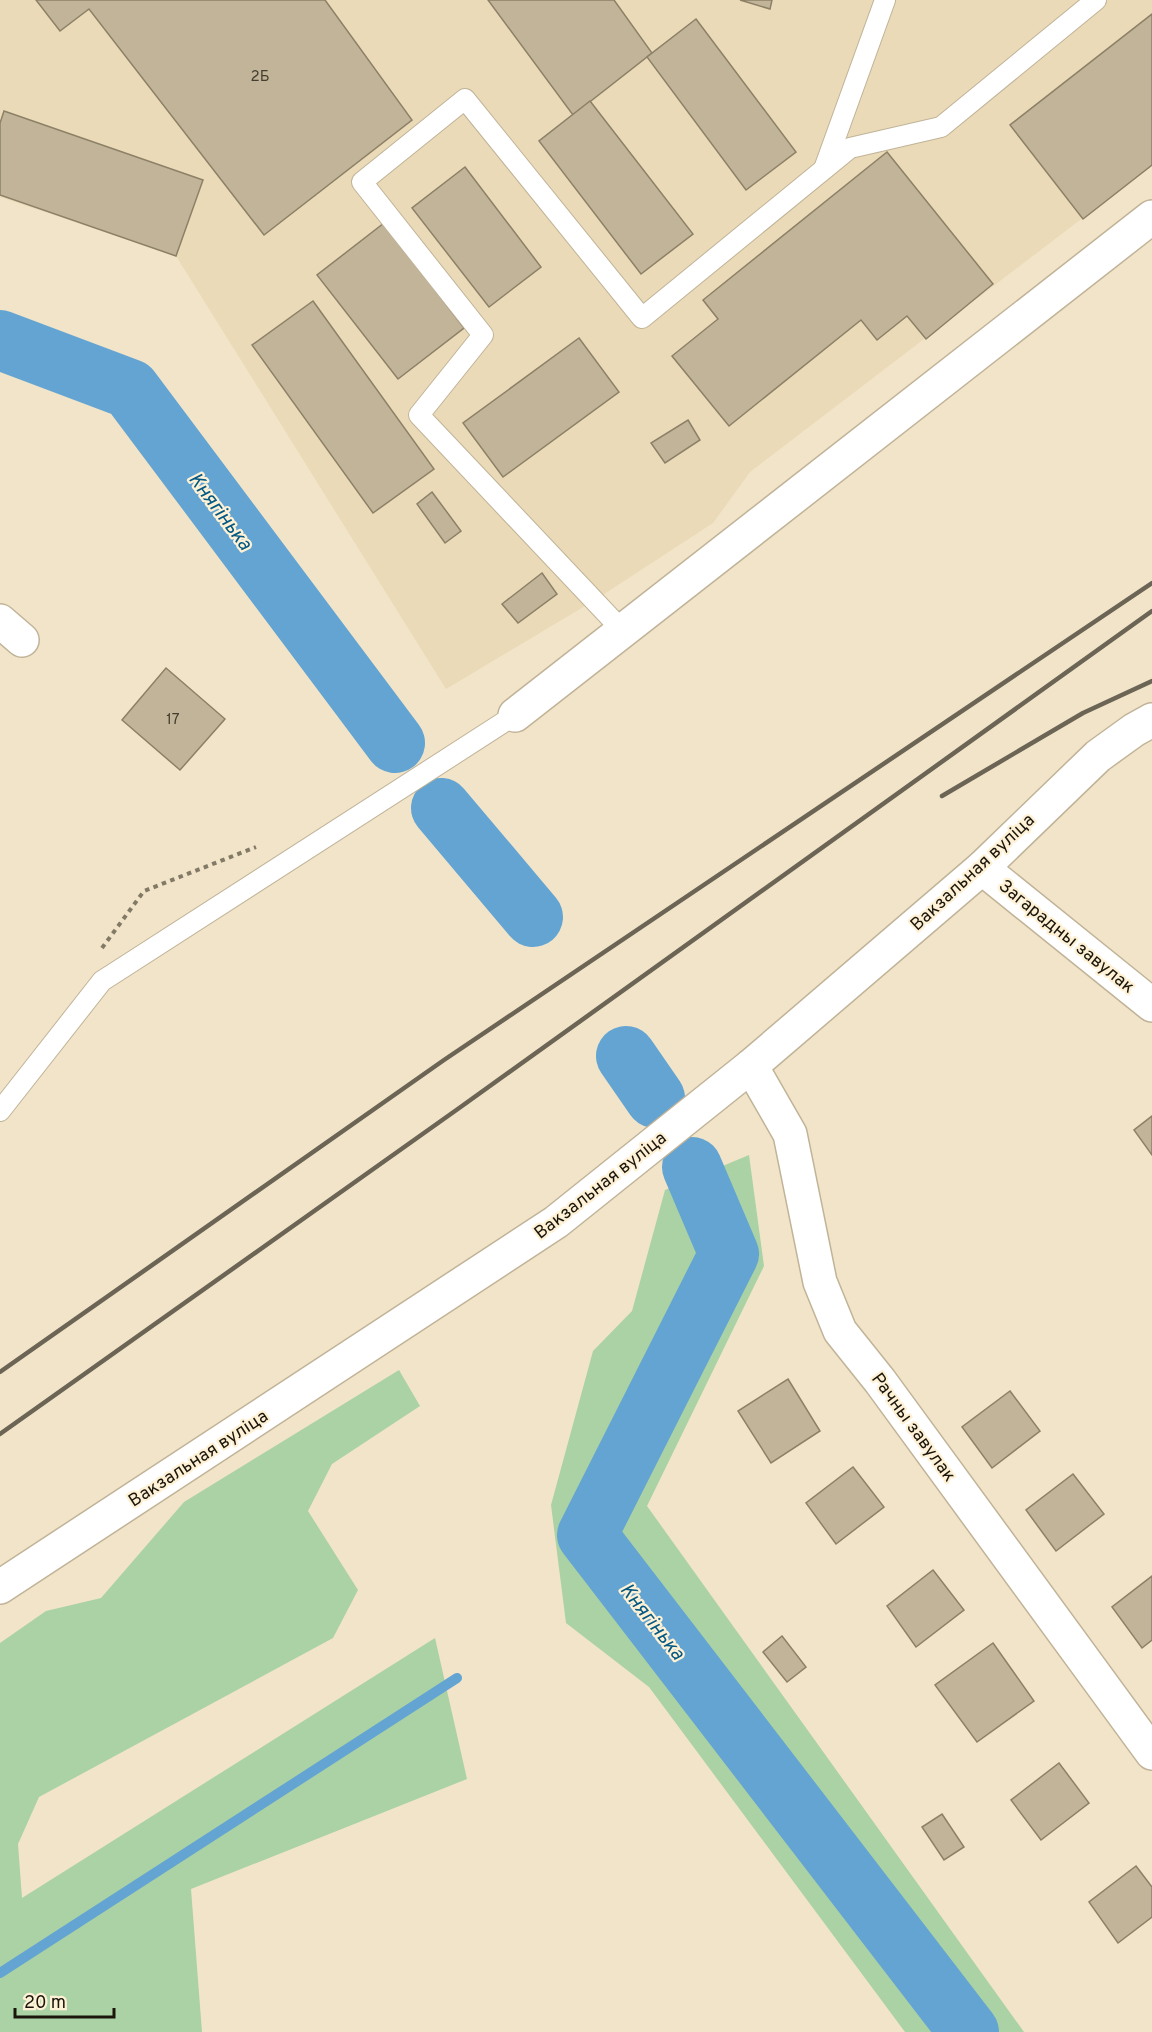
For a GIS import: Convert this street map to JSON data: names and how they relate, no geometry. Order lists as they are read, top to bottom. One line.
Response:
{"streets":{"street":["Вакзальная вуліца","Загарадны завулак","Рачны завулак"]},"crossings":[["Вакзальная вуліца","Загарадны завулак"],["Вакзальная вуліца","Рачны завулак"]],"water":["Княгінька"],"house_numbers":["2Б","17"],"scale_bar":"20 m"}
